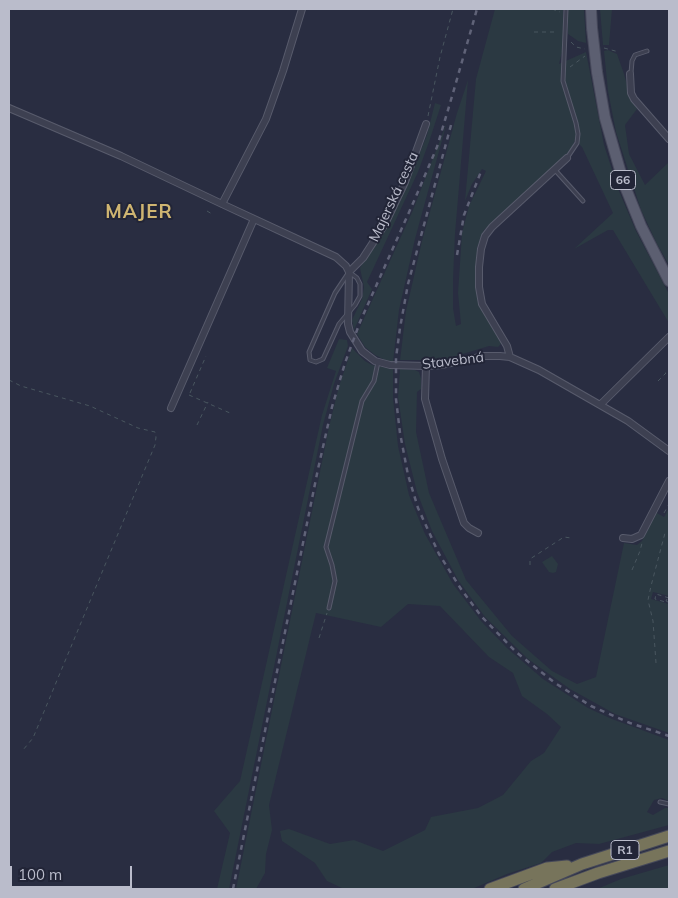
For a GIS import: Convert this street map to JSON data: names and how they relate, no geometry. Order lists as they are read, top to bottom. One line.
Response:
{"streets":{"highway":["R1"],"main road":["66"],"street":["Majerská cesta","Stavebná"]},"districts":["MAJER"],"scale_bar":"100 m"}
